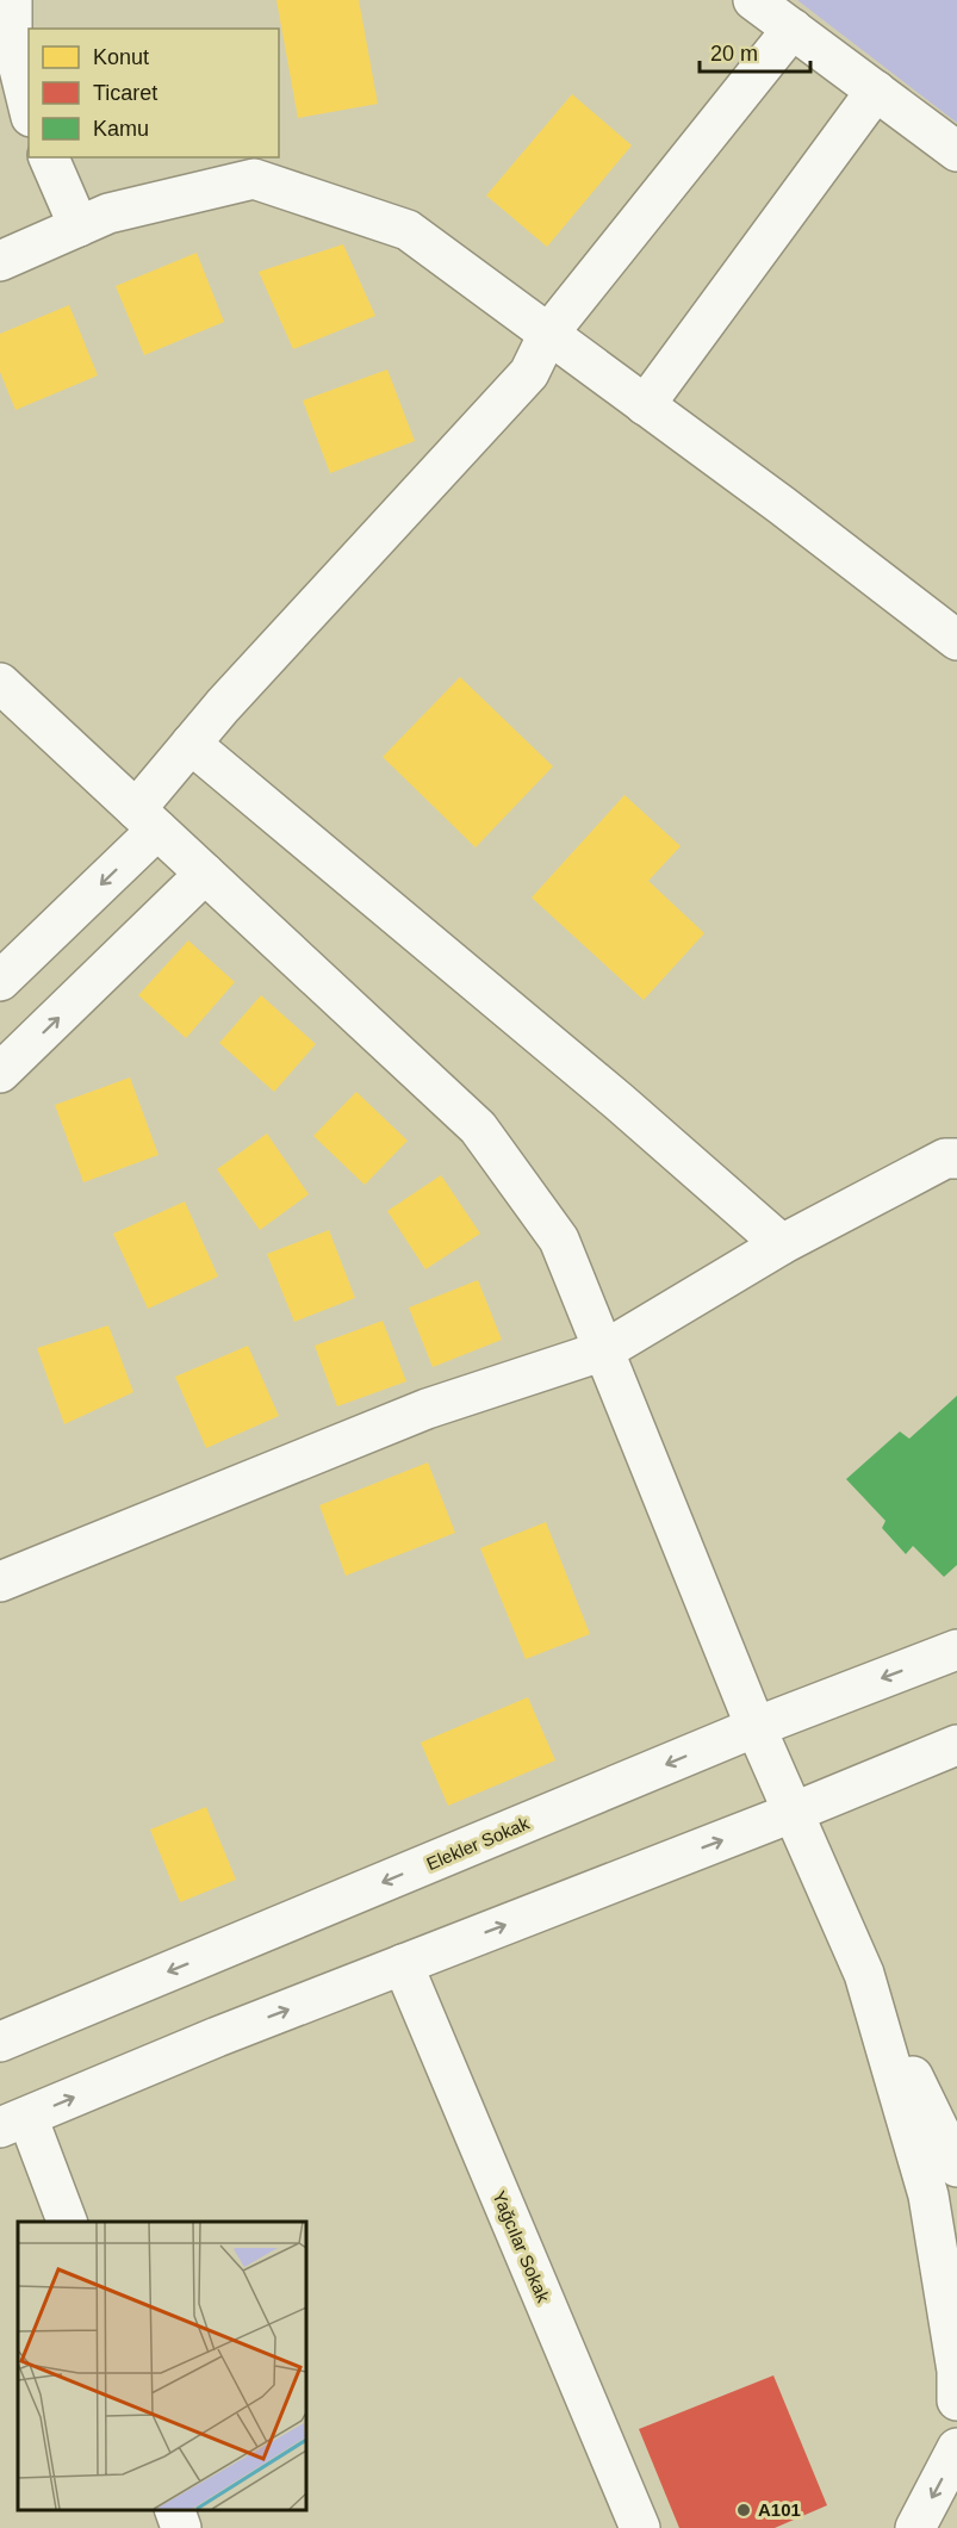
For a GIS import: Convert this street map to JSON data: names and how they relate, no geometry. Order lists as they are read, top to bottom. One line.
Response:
{"streets":{"street":["Elekler Sokak","Yağcılar Sokak"]},"places":["A101"],"legend":["Konut","Ticaret","Kamu"],"scale_bar":"20 m"}
